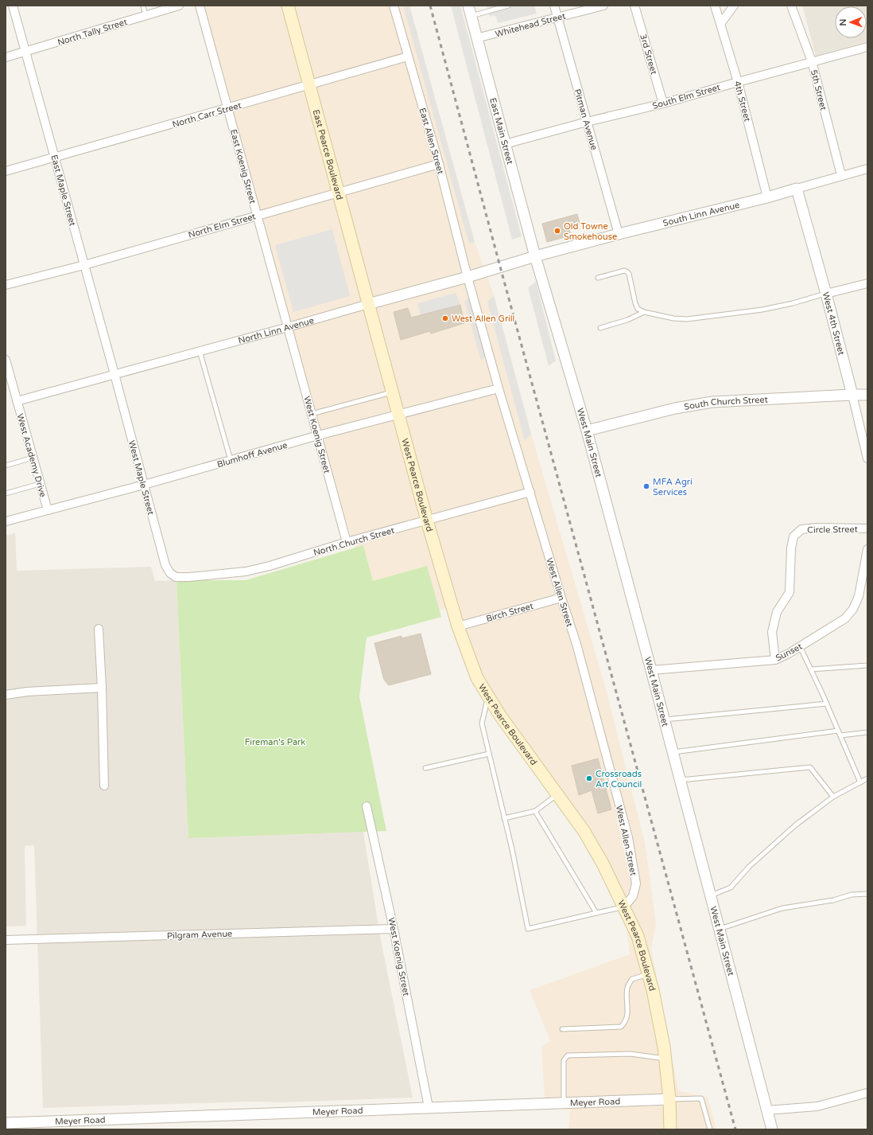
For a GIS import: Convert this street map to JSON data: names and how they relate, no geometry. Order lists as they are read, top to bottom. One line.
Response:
{"streets":{"main road":["East Pearce Boulevard","West Pearce Boulevard"],"street":["Whitehead Street","North Tally Street","3rd Street","5th Street","South Elm Street","4th Street","North Carr Street","Pitman Avenue","East Main Street","East Allen Street","East Koenig Street","East Maple Street","South Linn Avenue","North Elm Street","West 4th Street","North Linn Avenue","South Church Street","West Koenig Street","West Main Street","Blumhoff Avenue","West Academy Drive","West Maple Street","Circle Street","North Church Street","West Allen Street","Birch Street","Sunset","Pilgram Avenue","Meyer Road"]},"crossings":[["Whitehead Street","Pitman Avenue"],["Whitehead Street","East Main Street"],["North Tally Street","East Maple Street"],["3rd Street","South Elm Street"],["5th Street","South Elm Street"],["5th Street","South Linn Avenue"],["South Elm Street","4th Street"],["South Elm Street","Pitman Avenue"],["South Elm Street","East Main Street"],["4th Street","South Linn Avenue"],["North Carr Street","East Allen Street"],["North Carr Street","East Pearce Boulevard"],["North Carr Street","East Koenig Street"],["North Carr Street","East Maple Street"],["Pitman Avenue","South Linn Avenue"],["East Main Street","South Linn Avenue"],["East Main Street","North Linn Avenue"],["East Main Street","West Main Street"],["East Allen Street","North Elm Street"],["East Allen Street","North Linn Avenue"],["East Allen Street","West Allen Street"],["East Pearce Boulevard","North Elm Street"],["East Pearce Boulevard","North Linn Avenue"],["East Pearce Boulevard","West Pearce Boulevard"],["East Koenig Street","North Elm Street"],["East Koenig Street","North Linn Avenue"],["East Koenig Street","West Koenig Street"],["East Maple Street","North Elm Street"],["East Maple Street","North Linn Avenue"],["East Maple Street","West Maple Street"],["South Linn Avenue","West 4th Street"],["South Linn Avenue","North Linn Avenue"],["South Linn Avenue","West Main Street"],["West 4th Street","South Church Street"],["North Linn Avenue","West Koenig Street"],["North Linn Avenue","West Main Street"],["North Linn Avenue","West Academy Drive"],["North Linn Avenue","West Maple Street"],["North Linn Avenue","West Pearce Boulevard"],["North Linn Avenue","West Allen Street"],["South Church Street","West Main Street"],["West Koenig Street","Blumhoff Avenue"],["West Koenig Street","North Church Street"],["West Koenig Street","Pilgram Avenue"],["West Koenig Street","Meyer Road"],["West Main Street","Sunset"],["Blumhoff Avenue","West Academy Drive"],["Blumhoff Avenue","West Maple Street"],["Blumhoff Avenue","West Pearce Boulevard"],["Blumhoff Avenue","West Allen Street"],["West Maple Street","North Church Street"],["West Pearce Boulevard","North Church Street"],["West Pearce Boulevard","West Allen Street"],["West Pearce Boulevard","Birch Street"],["West Pearce Boulevard","Meyer Road"],["Circle Street","Sunset"],["North Church Street","West Allen Street"],["West Allen Street","Birch Street"]],"parks":["Fireman's Park"],"places":["Old Towne Smokehouse","West Allen Grill","MFA Agri Services","Crossroads Art Council"],"north":"left"}
